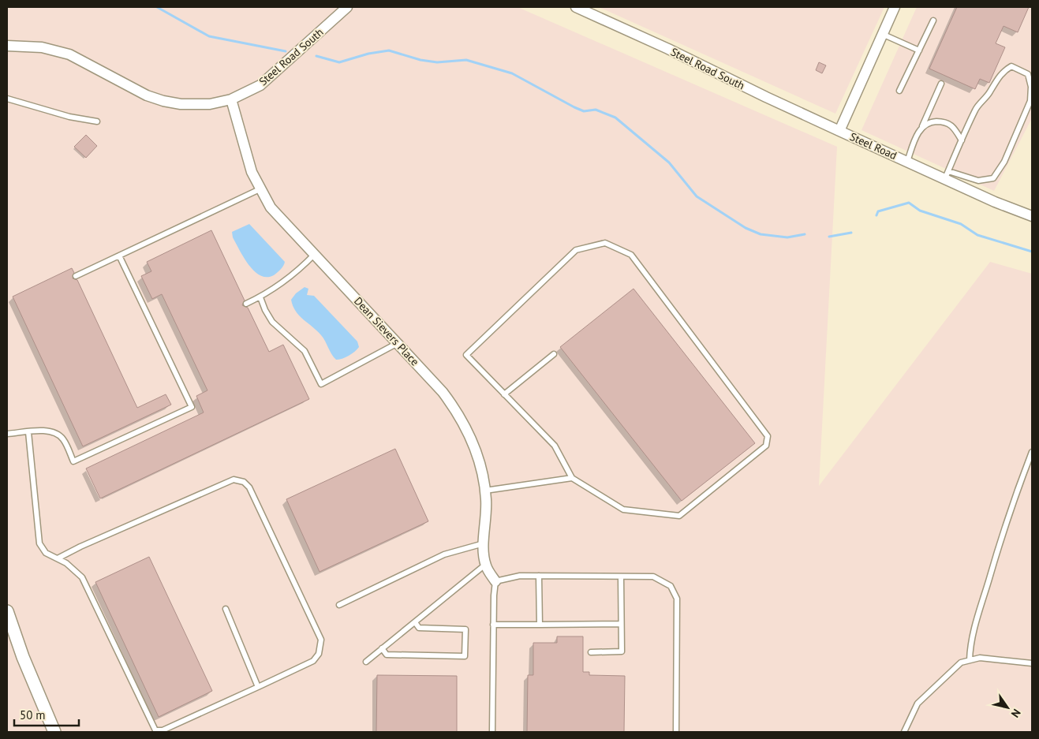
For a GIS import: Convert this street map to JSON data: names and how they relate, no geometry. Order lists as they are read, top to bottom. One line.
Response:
{"streets":{"street":["Steel Road South","Steel Road","Dean Sievers Place"]},"crossings":[["Steel Road South","Steel Road"],["Steel Road South","Dean Sievers Place"]],"scale_bar":"50 m","north":"bottom right"}
